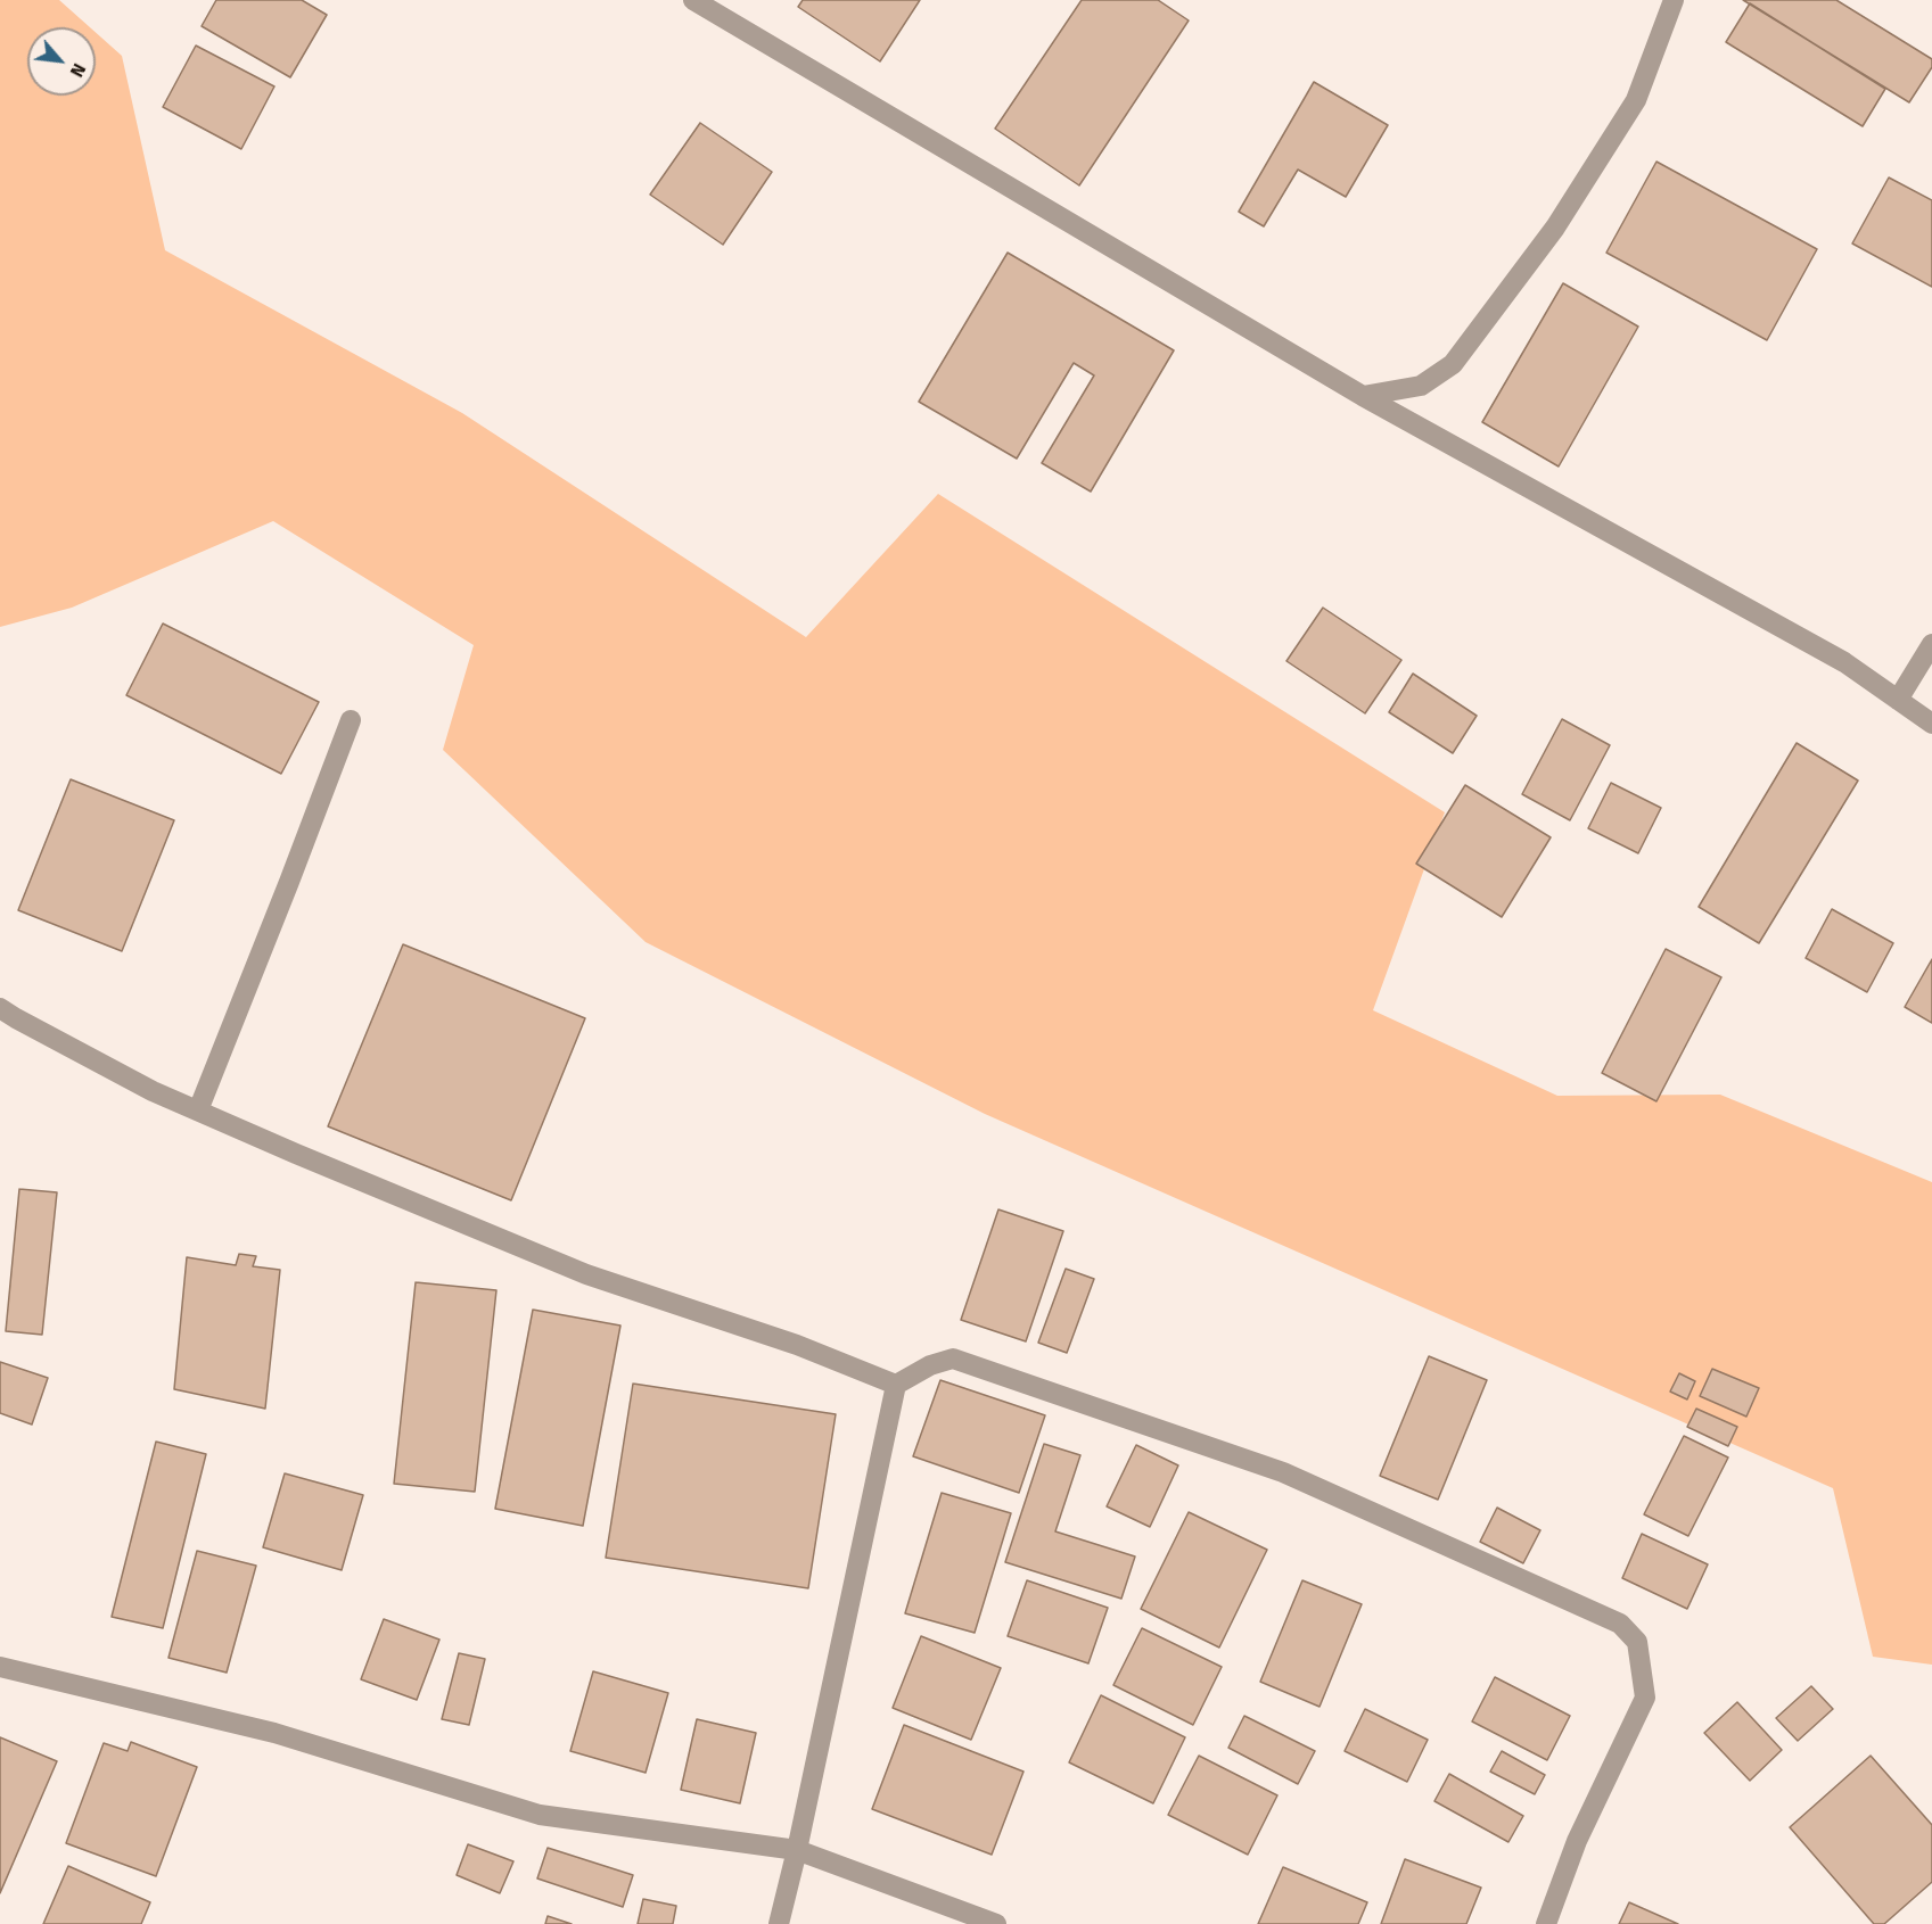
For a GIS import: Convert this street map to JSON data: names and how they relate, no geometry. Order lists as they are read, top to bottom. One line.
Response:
{"north":"bottom right"}
